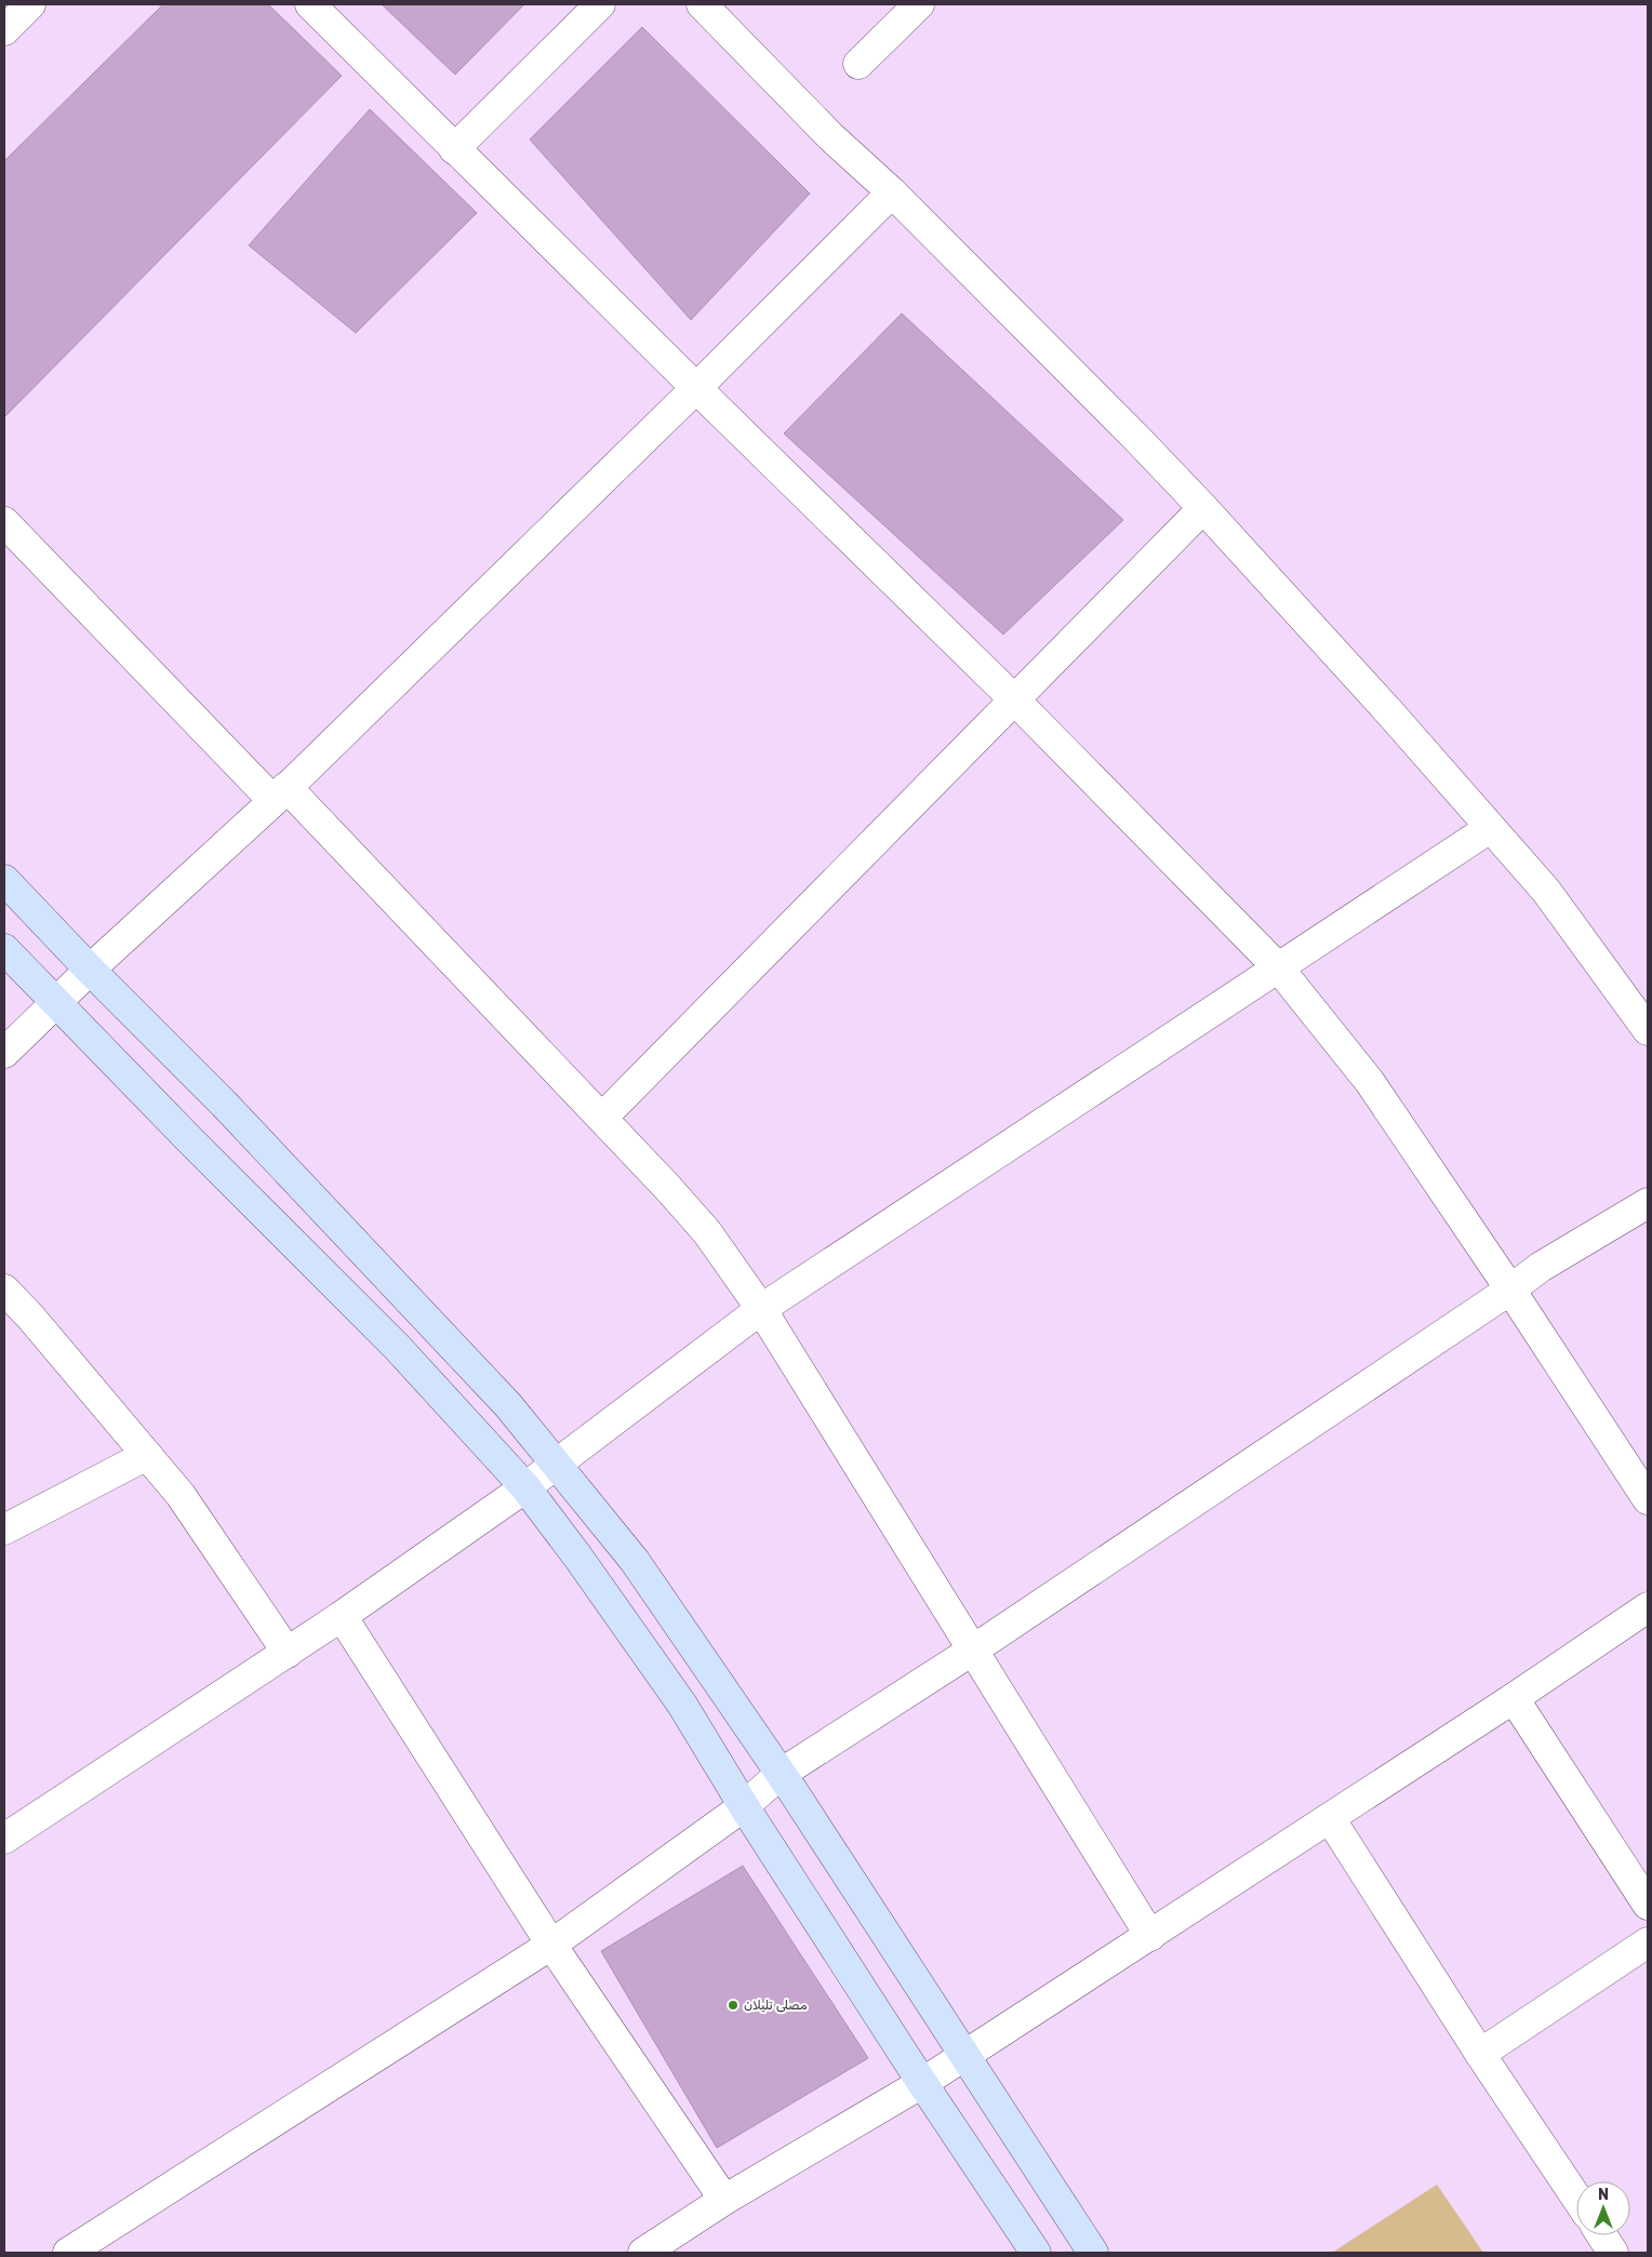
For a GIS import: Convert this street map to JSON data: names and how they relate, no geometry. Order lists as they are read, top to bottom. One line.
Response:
{"places":["مصلى تليلان"],"north":"top"}
